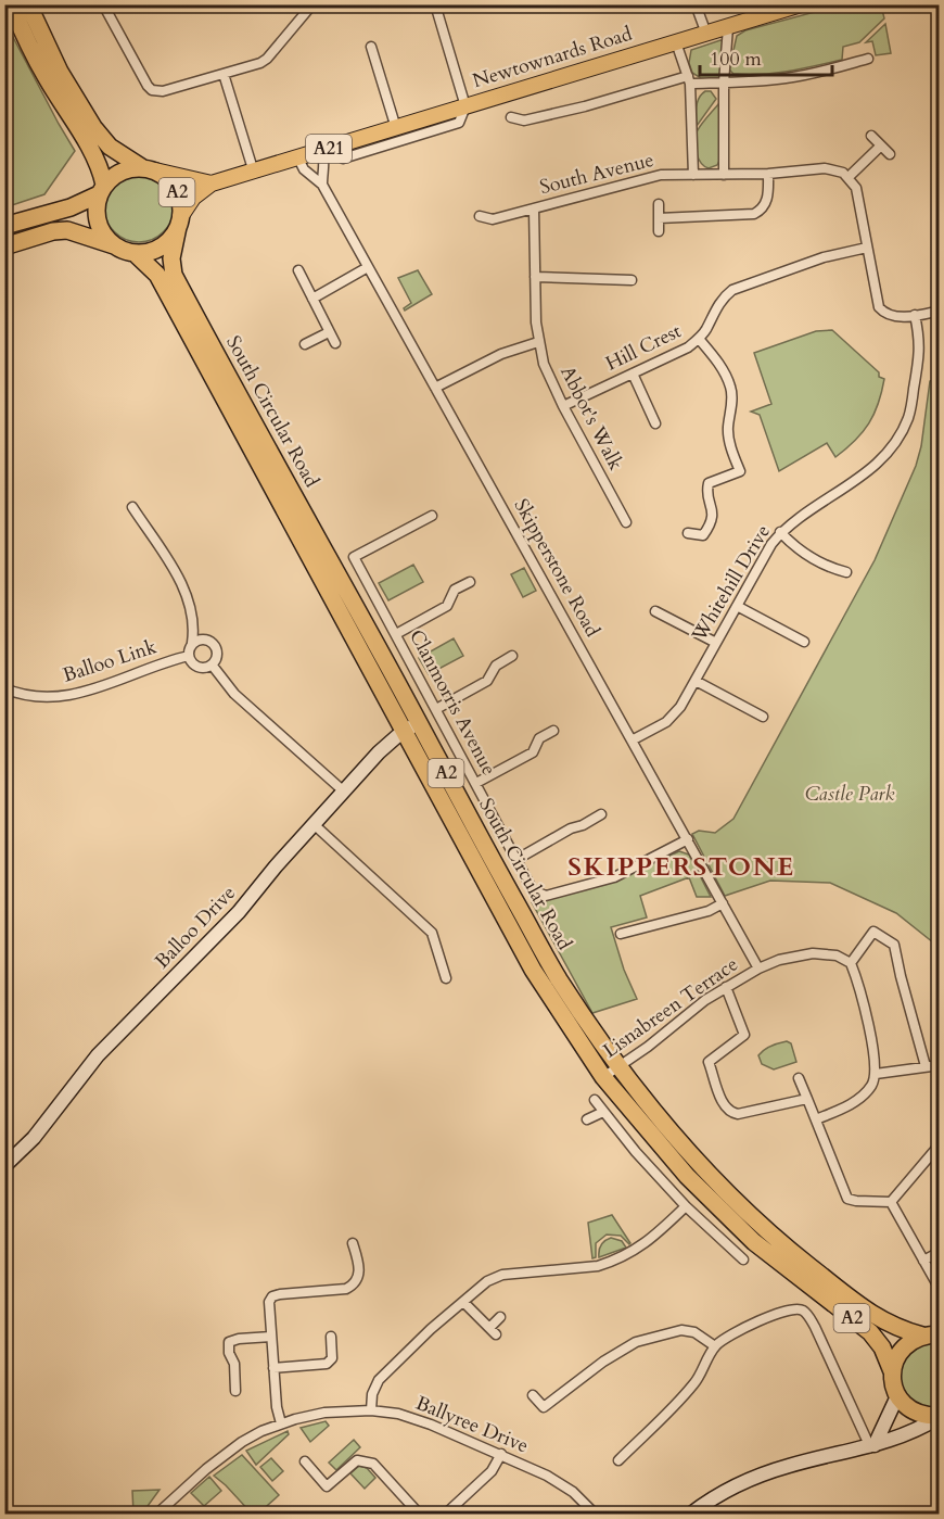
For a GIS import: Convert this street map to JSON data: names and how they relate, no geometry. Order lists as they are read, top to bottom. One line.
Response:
{"streets":{"highway":["A2","South Circular Road"],"main road":["Newtownards Road","A21"],"street":["South Avenue","Hill Crest","Abbot's Walk","Skipperstone Road","Whitehill Drive","Balloo Link","Clanmorris Avenue","Balloo Drive","Lisnabreen Terrace","Ballyree Drive"]},"crossings":[["Newtownards Road","A2"],["Newtownards Road","South Circular Road"],["Newtownards Road","Skipperstone Road"],["South Avenue","Abbot's Walk"],["A2","South Circular Road"],["Hill Crest","Abbot's Walk"],["South Circular Road","Balloo Drive"],["South Circular Road","Lisnabreen Terrace"],["Skipperstone Road","Whitehill Drive"],["Skipperstone Road","Clanmorris Avenue"],["Skipperstone Road","Lisnabreen Terrace"]],"districts":["SKIPPERSTONE"],"parks":["Castle Park"],"scale_bar":"100 m"}
